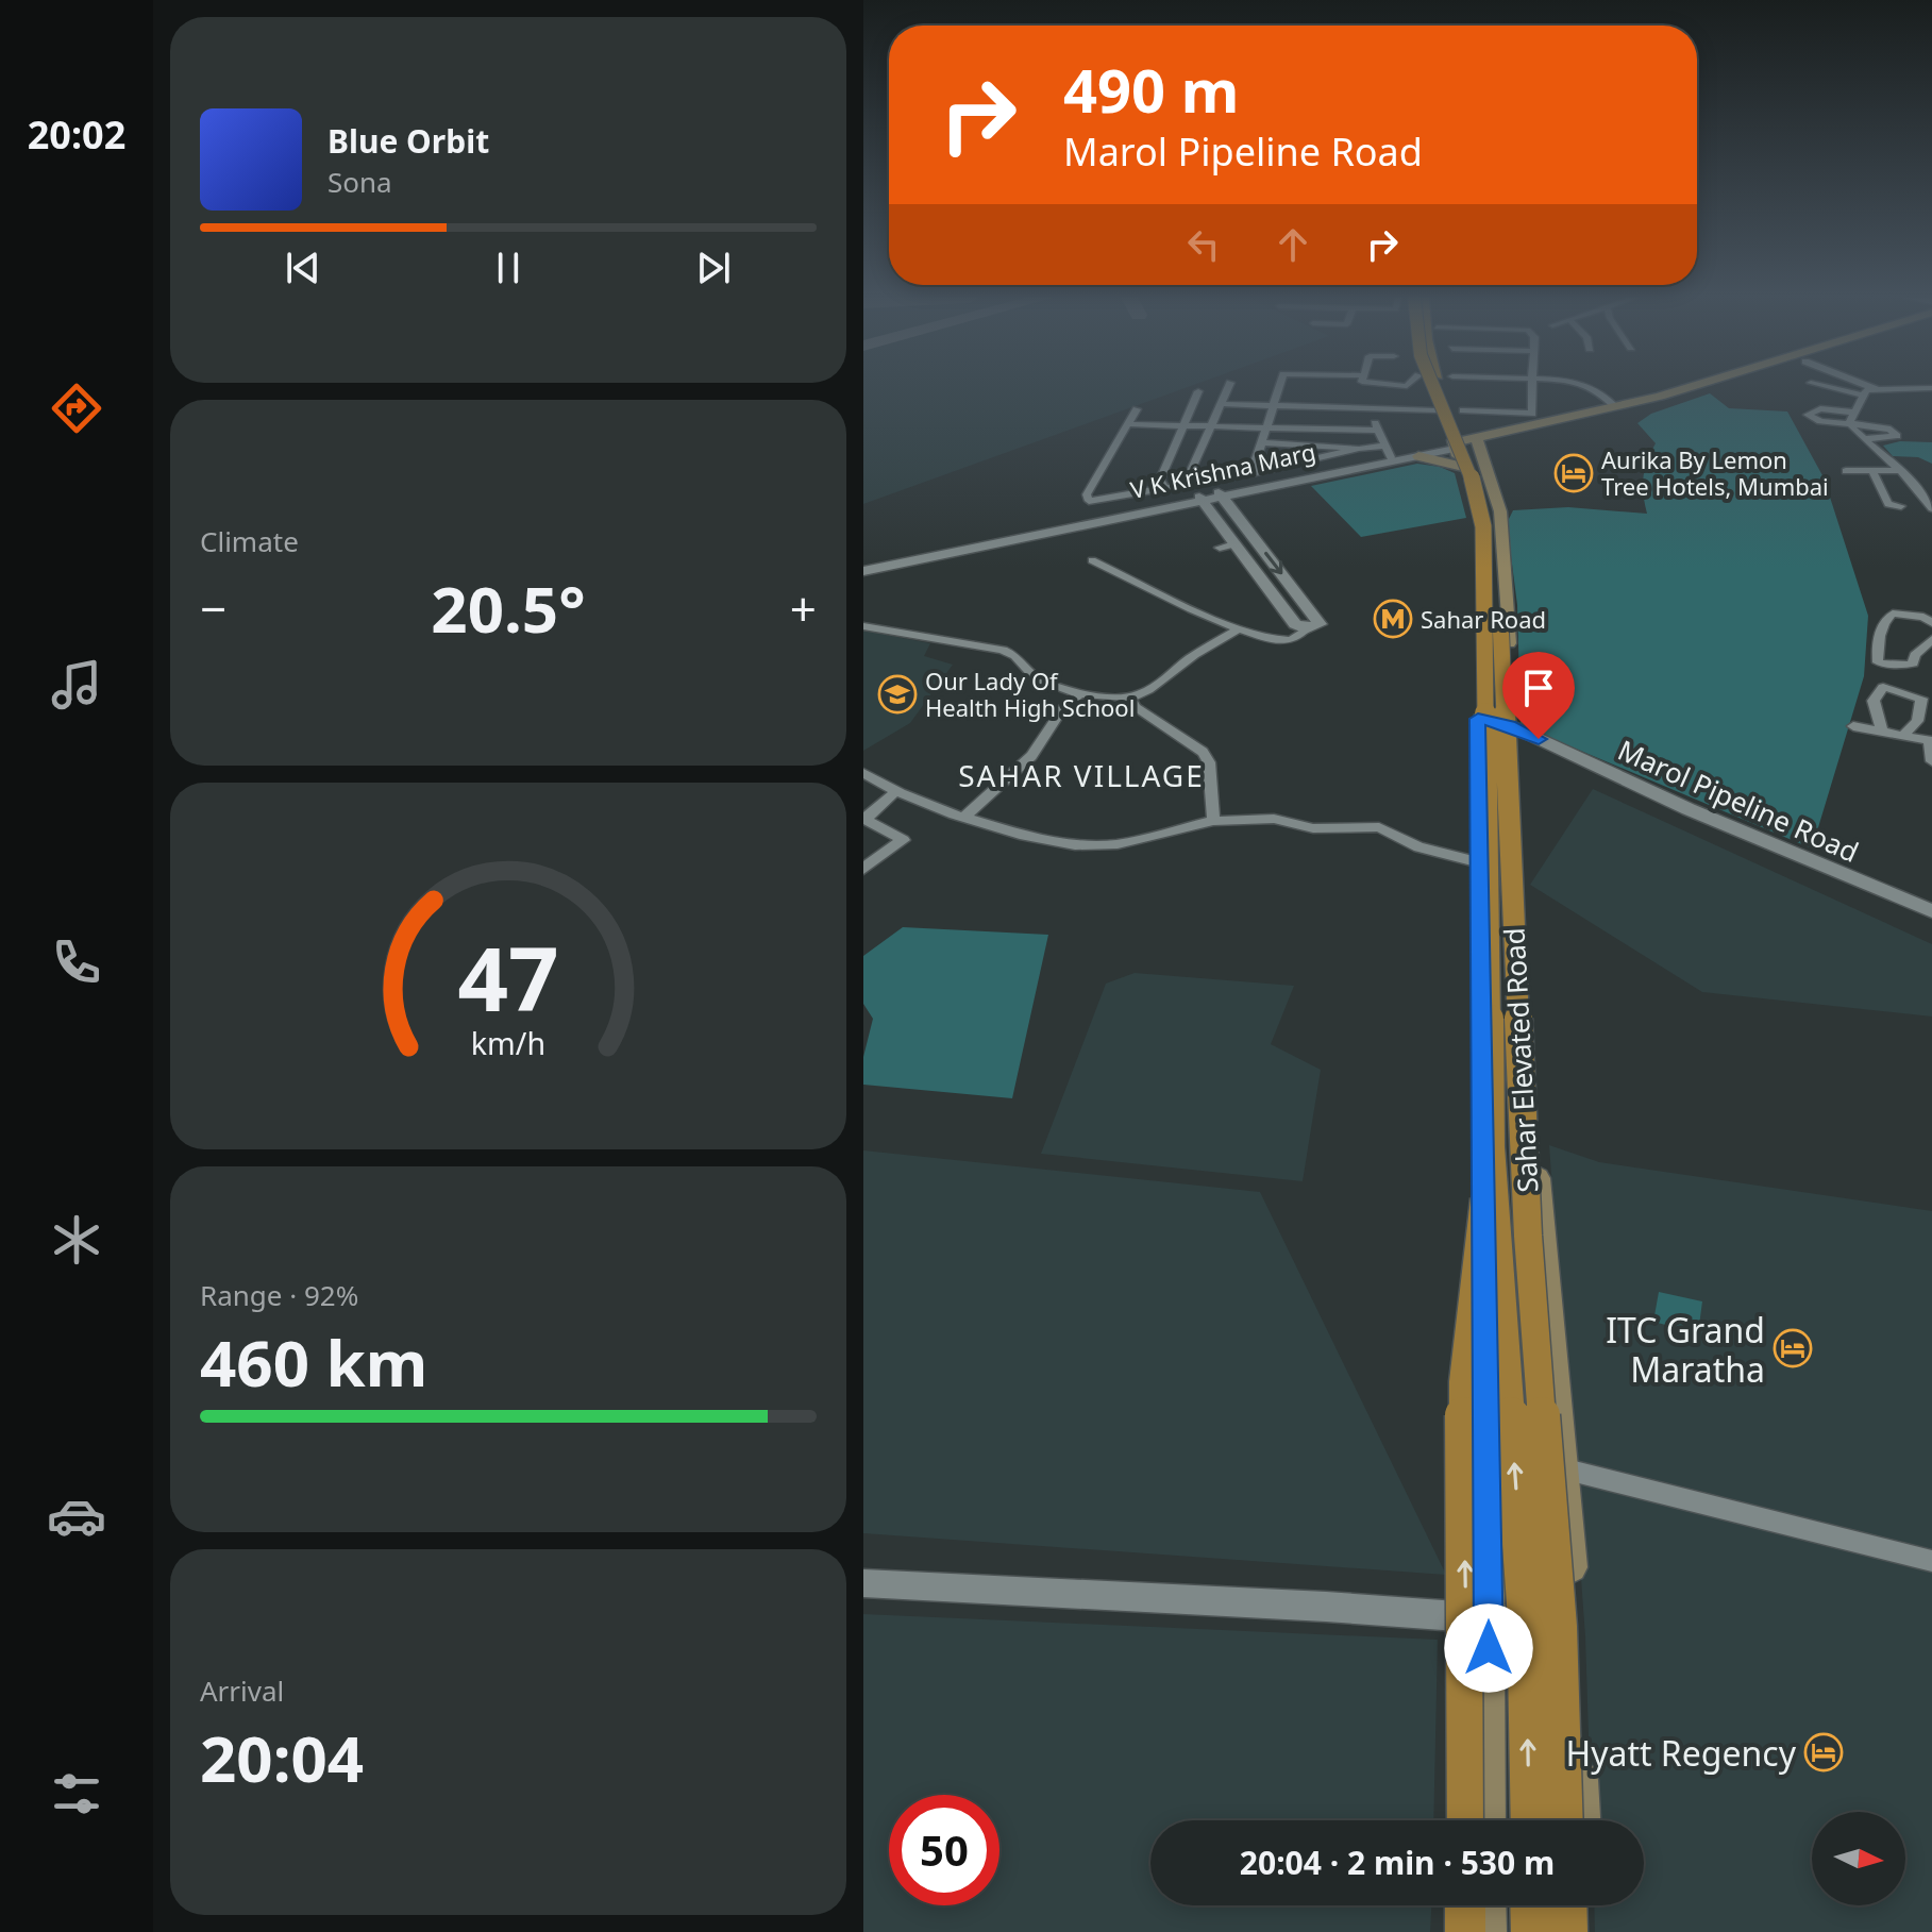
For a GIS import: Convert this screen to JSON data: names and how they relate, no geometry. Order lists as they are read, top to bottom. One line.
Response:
{"streets":{"main road":["V K Krishna Marg","Sahar Elevated Road"],"street":["Marol Pipeline Road"]},"districts":["SAHAR VILLAGE"],"places":{"hotel":["Aurika By Lemon Tree Hotels, Mumbai","ITC Grand Maratha","Hyatt Regency"],"metro station":["Sahar Road"],"school or university":["Our Lady Of Health High School"]},"north":"right","page":{"tabs":"20:02","turn":["490 m","Marol Pipeline Road"],"song":["Blue Orbit","Sona"],"tile":["Climate",["Range · 92%","460 km"],["Arrival","20:04"]],"heat":["−","20.5°","+"],"limit":"50","trip":"20:04 · 2 min · 530 m","gauge":["47","km/h"]}}
